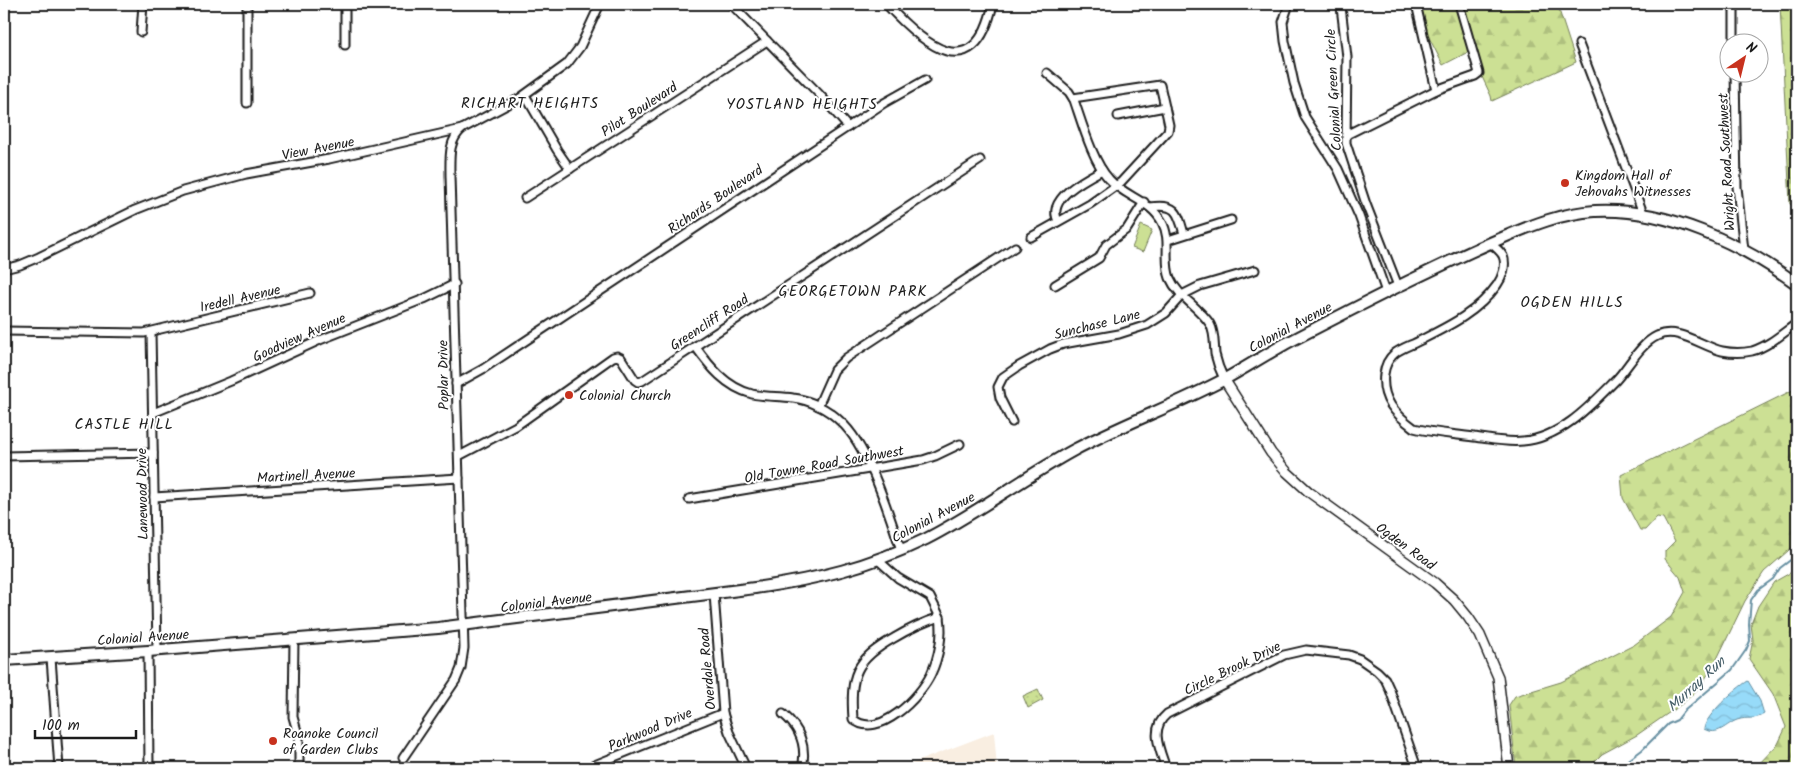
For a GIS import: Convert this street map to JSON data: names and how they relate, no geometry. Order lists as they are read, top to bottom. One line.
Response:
{"streets":{"main road":["Colonial Avenue"],"street":["Colonial Green Circle","Pilot Boulevard","View Avenue","Wright Road Southwest","Richards Boulevard","Iredell Avenue","Greencliff Road","Sunchase Lane","Goodview Avenue","Poplar Drive","Old Towne Road Southwest","Martinell Avenue","Lanewood Drive","Ogden Road","Circle Brook Drive","Overdale Road","Parkwood Drive"]},"crossings":[["Colonial Green Circle","Colonial Avenue"],["View Avenue","Poplar Drive"],["Wright Road Southwest","Colonial Avenue"],["Richards Boulevard","Poplar Drive"],["Iredell Avenue","Lanewood Drive"],["Greencliff Road","Poplar Drive"],["Colonial Avenue","Poplar Drive"],["Colonial Avenue","Lanewood Drive"],["Colonial Avenue","Ogden Road"],["Colonial Avenue","Overdale Road"],["Goodview Avenue","Poplar Drive"],["Goodview Avenue","Lanewood Drive"],["Poplar Drive","Martinell Avenue"],["Martinell Avenue","Lanewood Drive"],["Overdale Road","Parkwood Drive"]],"districts":["RICHART HEIGHTS","YOSTLAND HEIGHTS","GEORGETOWN PARK","OGDEN HILLS","CASTLE HILL"],"water":["Murray Run"],"places":["Kingdom Hall of Jehovahs Witnesses","Colonial Church","Roanoke Council of Garden Clubs"],"scale_bar":"100 m","north":"top right"}
